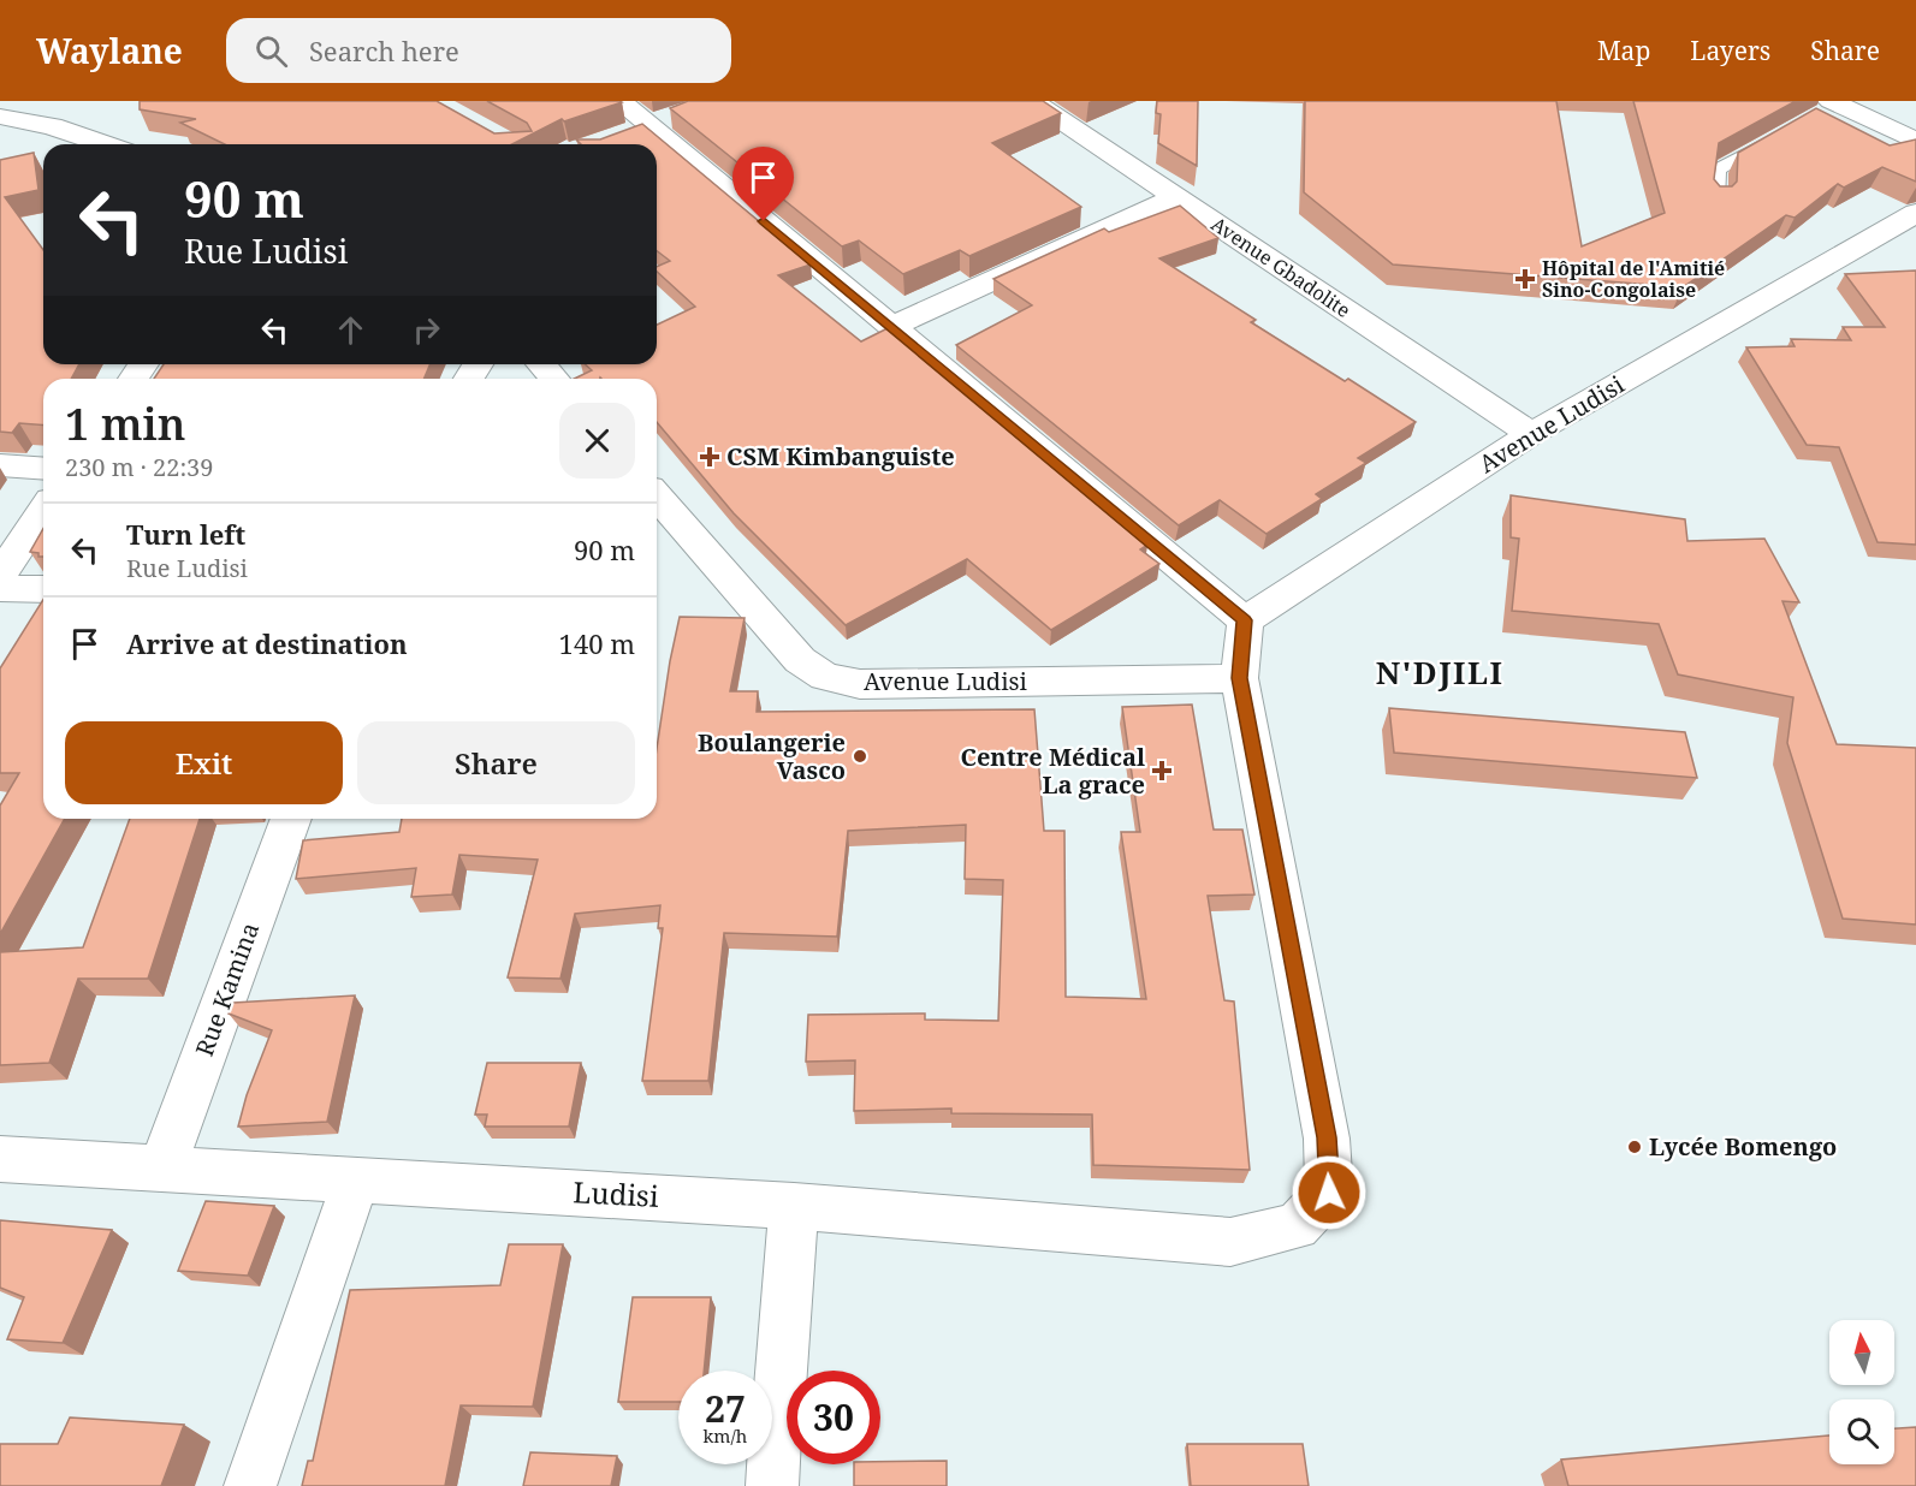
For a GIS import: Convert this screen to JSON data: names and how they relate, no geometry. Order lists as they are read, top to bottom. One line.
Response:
{"streets":{"street":["Avenue Gbadolite","Avenue Ludisi","Rue Kamina","Ludisi"]},"crossings":[["Avenue Gbadolite","Avenue Ludisi"],["Avenue Ludisi","Ludisi"],["Rue Kamina","Ludisi"]],"districts":["N'DJILI"],"places":{"health":["Hôpital de l'Amitié Sino-Congolaise","CSM Kimbanguiste","Centre Médical La grace"],"other":["Boulangerie Vasco","Lycée Bomengo"]},"north":"top","page":{"header":"Waylane","search":"Search here","nav":["Map","Layers","Share"],"turn":["90 m","Rue Ludisi"],"heading":["1 min","230 m · 22:39"],"list":[{"name":"Turn left","note":"Rue Ludisi","value":"90 m"},{"name":"Arrive at destination","value":"140 m"}],"buttons":["Exit","Share"],"speed":"27 km/h","limit":"30"}}
